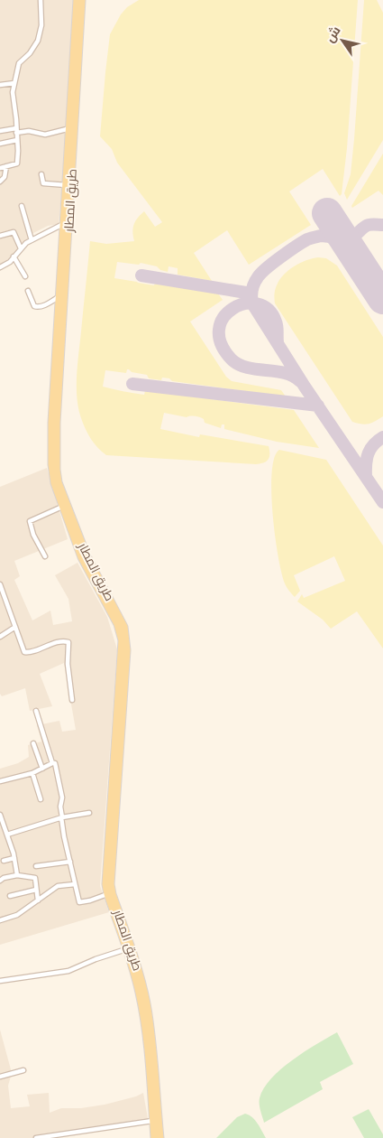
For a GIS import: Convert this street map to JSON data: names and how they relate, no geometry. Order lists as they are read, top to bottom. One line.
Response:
{"streets":{"main road":["طريق المطار"]},"north":"top left"}
